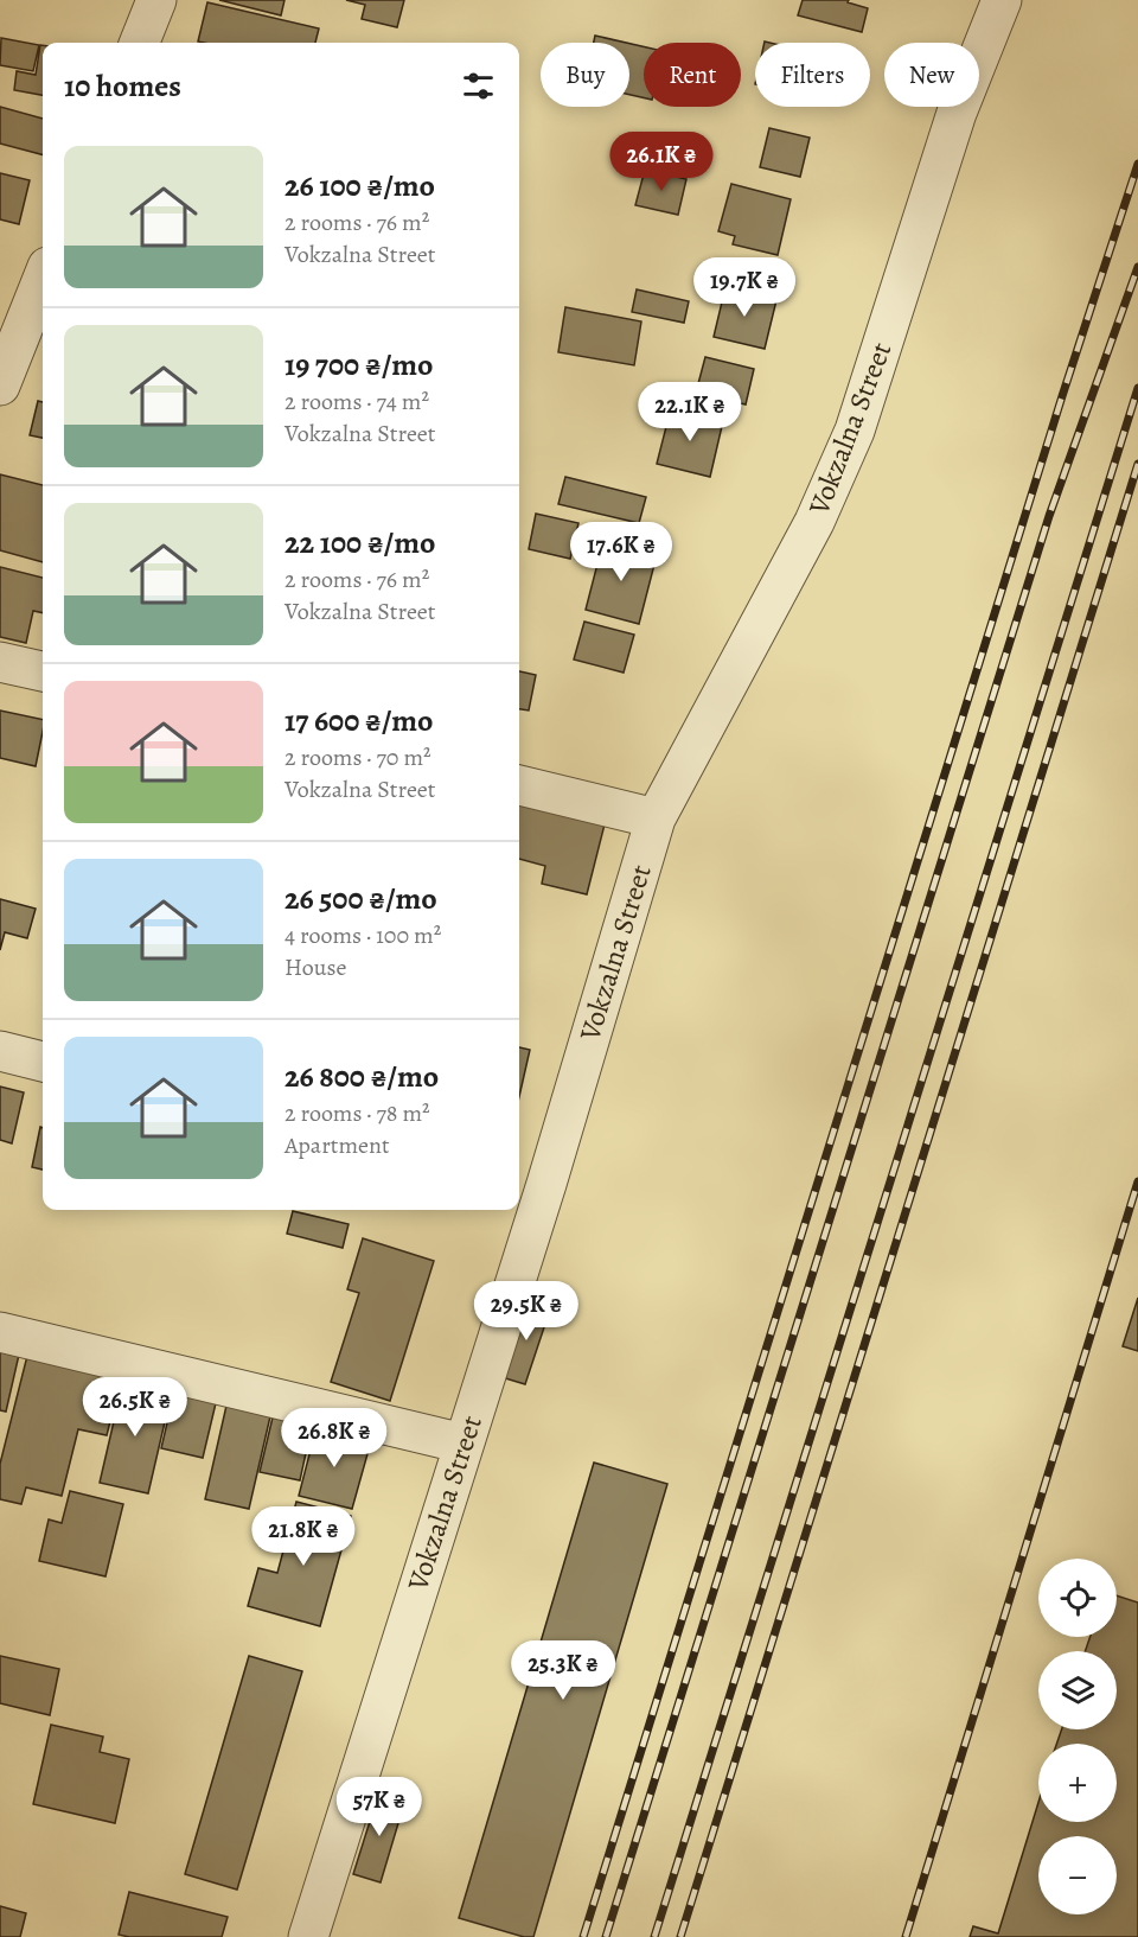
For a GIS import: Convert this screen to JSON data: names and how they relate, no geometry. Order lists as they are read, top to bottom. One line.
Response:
{"streets":{"street":["Vokzalna Street"]},"page":{"chip":["Buy","Rent","Filters","New"],"heading":"10 homes","list":[{"name":"26 100 ₴/mo","note":"2 rooms · 76 m² · Vokzalna Street"},{"name":"19 700 ₴/mo","note":"2 rooms · 74 m² · Vokzalna Street"},{"name":"22 100 ₴/mo","note":"2 rooms · 76 m² · Vokzalna Street"},{"name":"17 600 ₴/mo","note":"2 rooms · 70 m² · Vokzalna Street"},{"name":"26 500 ₴/mo","note":"4 rooms · 100 m² · House"},{"name":"26 800 ₴/mo","note":"2 rooms · 78 m² · Apartment"}],"price":["26.1K ₴","19.7K ₴","22.1K ₴","17.6K ₴","29.5K ₴","26.5K ₴","26.8K ₴","21.8K ₴","25.3K ₴","57K ₴"],"map_buttons":["+","−"]}}
